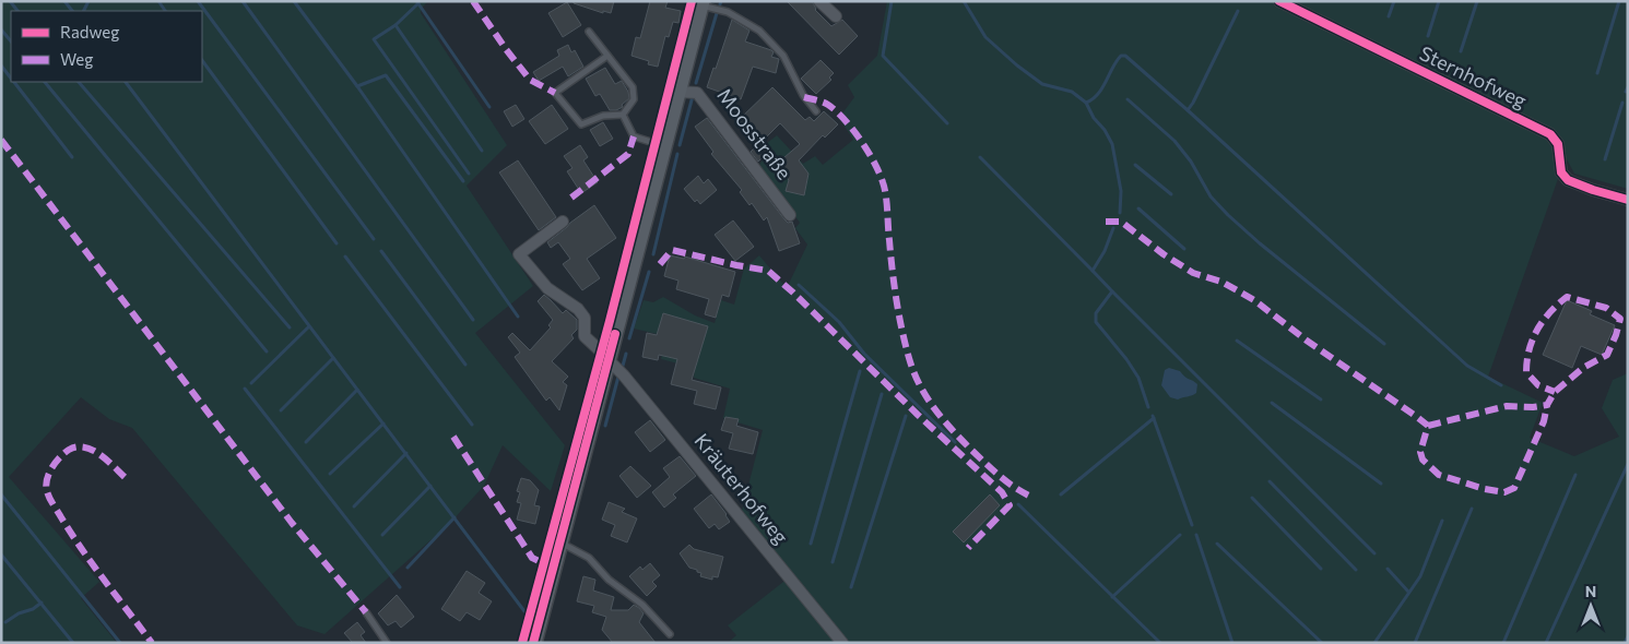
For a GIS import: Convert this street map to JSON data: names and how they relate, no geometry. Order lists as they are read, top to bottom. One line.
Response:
{"streets":{"street":["Sternhofweg","Moosstraße","Kräuterhofweg"]},"legend":["Radweg","Weg"],"north":"top"}
